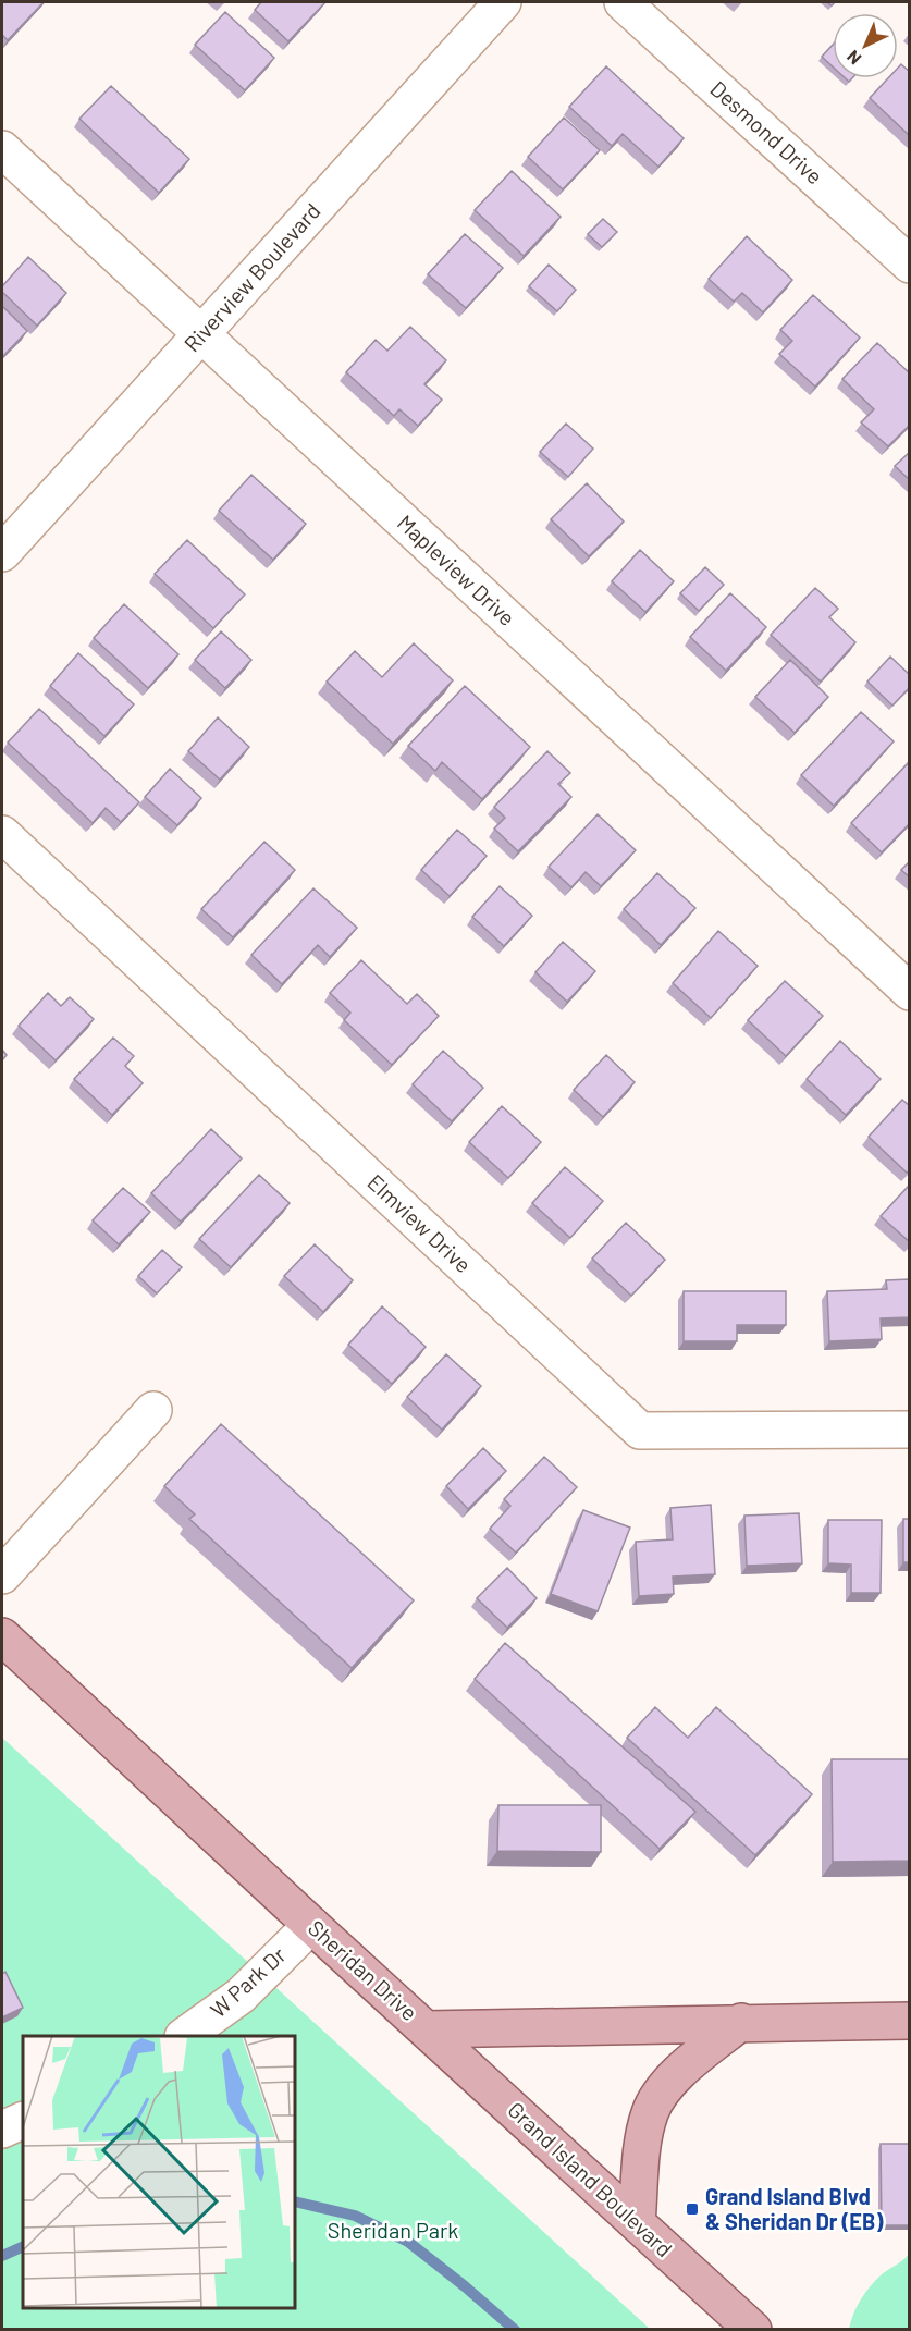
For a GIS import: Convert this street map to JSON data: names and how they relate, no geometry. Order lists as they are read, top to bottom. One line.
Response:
{"streets":{"main road":["Sheridan Drive","Grand Island Boulevard"],"street":["Desmond Drive","Riverview Boulevard","Mapleview Drive","Elmview Drive","W Park Dr"]},"crossings":[["Riverview Boulevard","Mapleview Drive"],["Sheridan Drive","W Park Dr"],["Sheridan Drive","Grand Island Boulevard"]],"parks":["Sheridan Park"],"places":{"transit":["Grand Island Blvd & Sheridan Dr (EB)"]},"north":"bottom left"}
